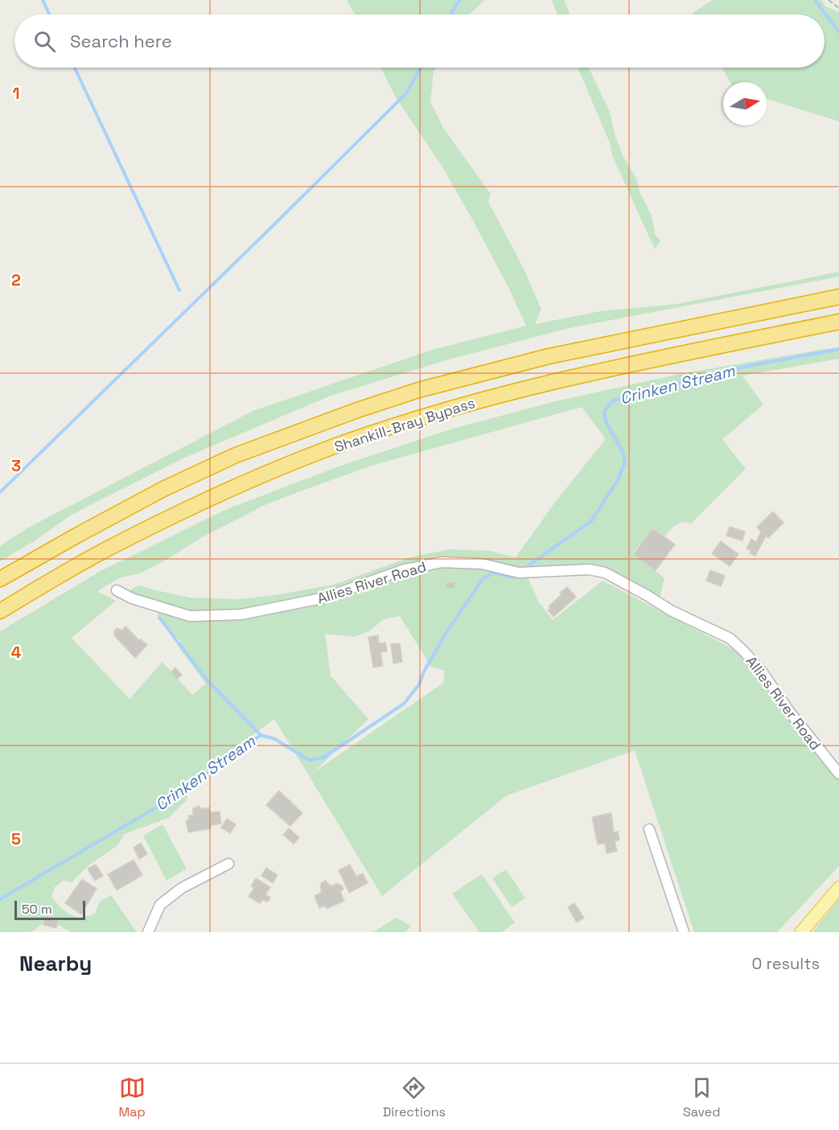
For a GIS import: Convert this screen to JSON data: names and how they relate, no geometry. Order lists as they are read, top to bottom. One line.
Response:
{"streets":{"highway":["Shankill-Bray Bypass"],"street":["Allies River Road"]},"water":["Crinken Stream"],"scale_bar":"50 m","north":"right","page":{"search":"Search here","scale":"50 m","heading":["Nearby","0 results"],"nav":["Map","Directions","Saved"]},"grid":{"rows":["1","2","3","4","5"]}}
